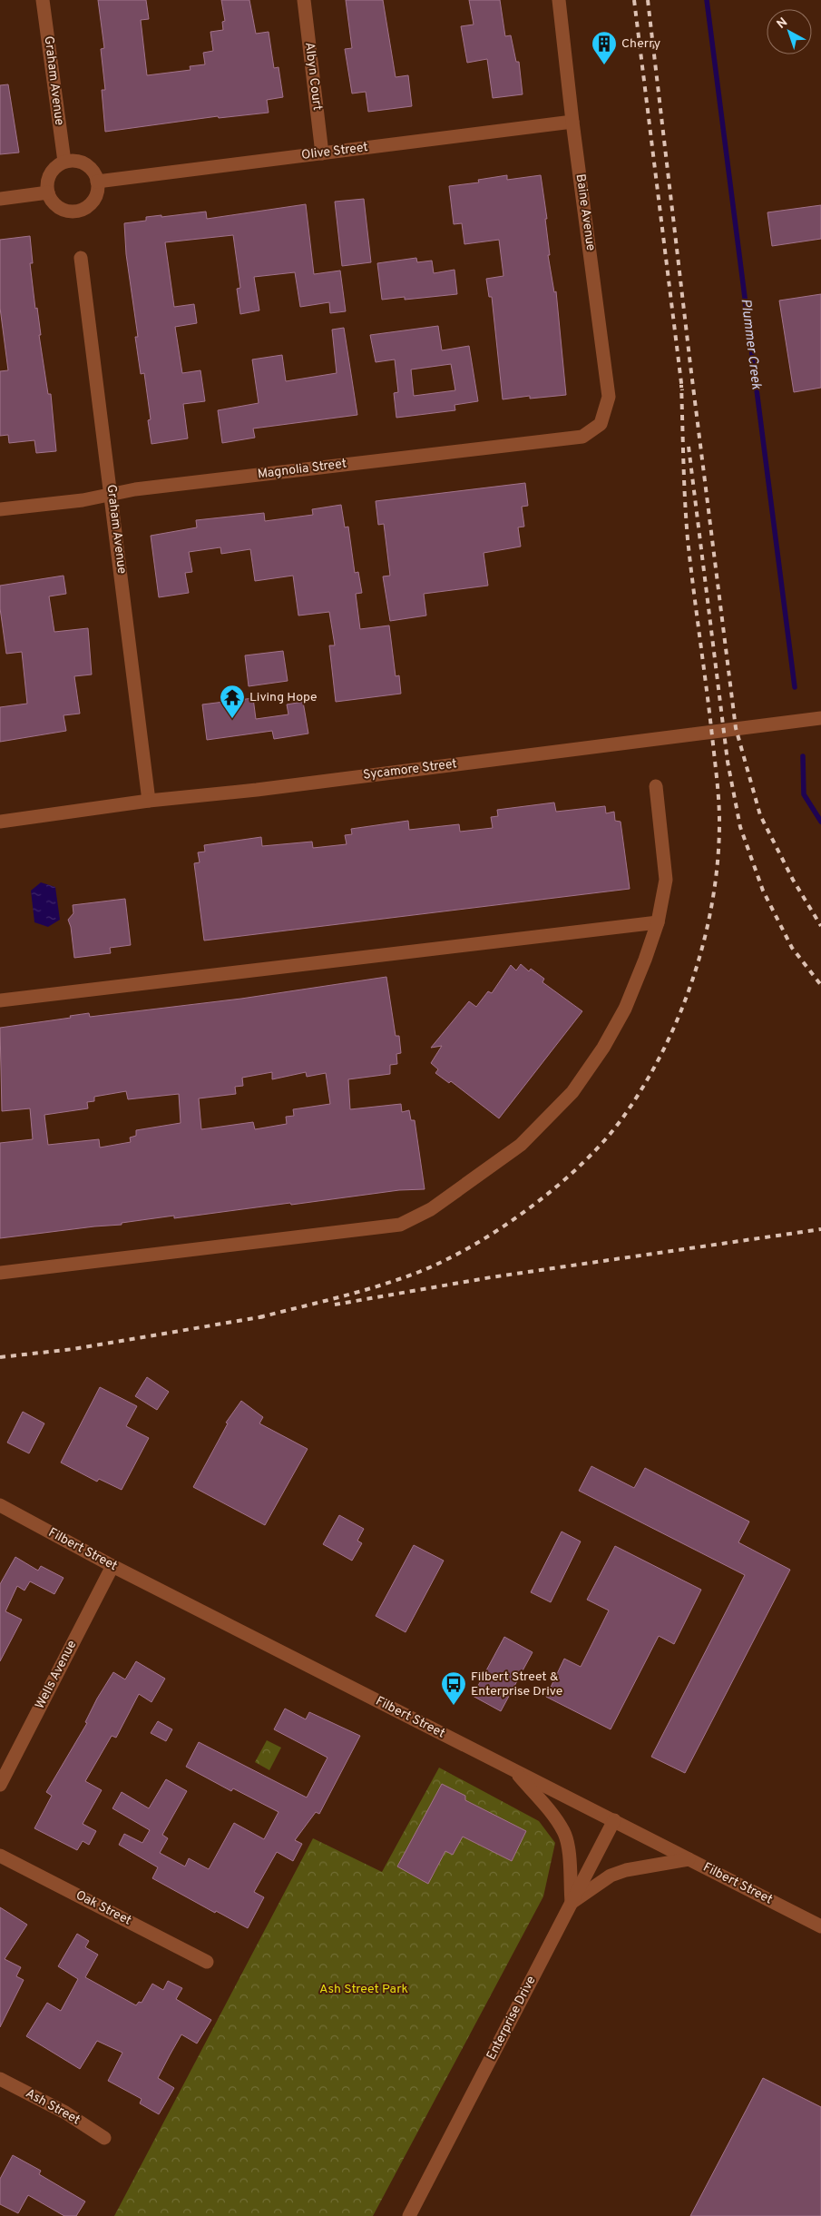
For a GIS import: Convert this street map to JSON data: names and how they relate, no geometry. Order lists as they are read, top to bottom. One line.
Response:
{"streets":{"street":["Albyn Court","Graham Avenue","Olive Street","Baine Avenue","Magnolia Street","Sycamore Street","Filbert Street","Wells Avenue","Oak Street","Enterprise Drive","Ash Street"]},"crossings":[["Albyn Court","Olive Street"],["Graham Avenue","Olive Street"],["Graham Avenue","Magnolia Street"],["Graham Avenue","Sycamore Street"],["Olive Street","Baine Avenue"],["Baine Avenue","Magnolia Street"],["Filbert Street","Wells Avenue"],["Filbert Street","Enterprise Drive"]],"water":["Plummer Creek"],"parks":["Ash Street Park"],"places":{"building":["Cherry"],"temple":["Living Hope"],"bus stop":["Filbert Street & Enterprise Drive"]},"north":"top left"}
